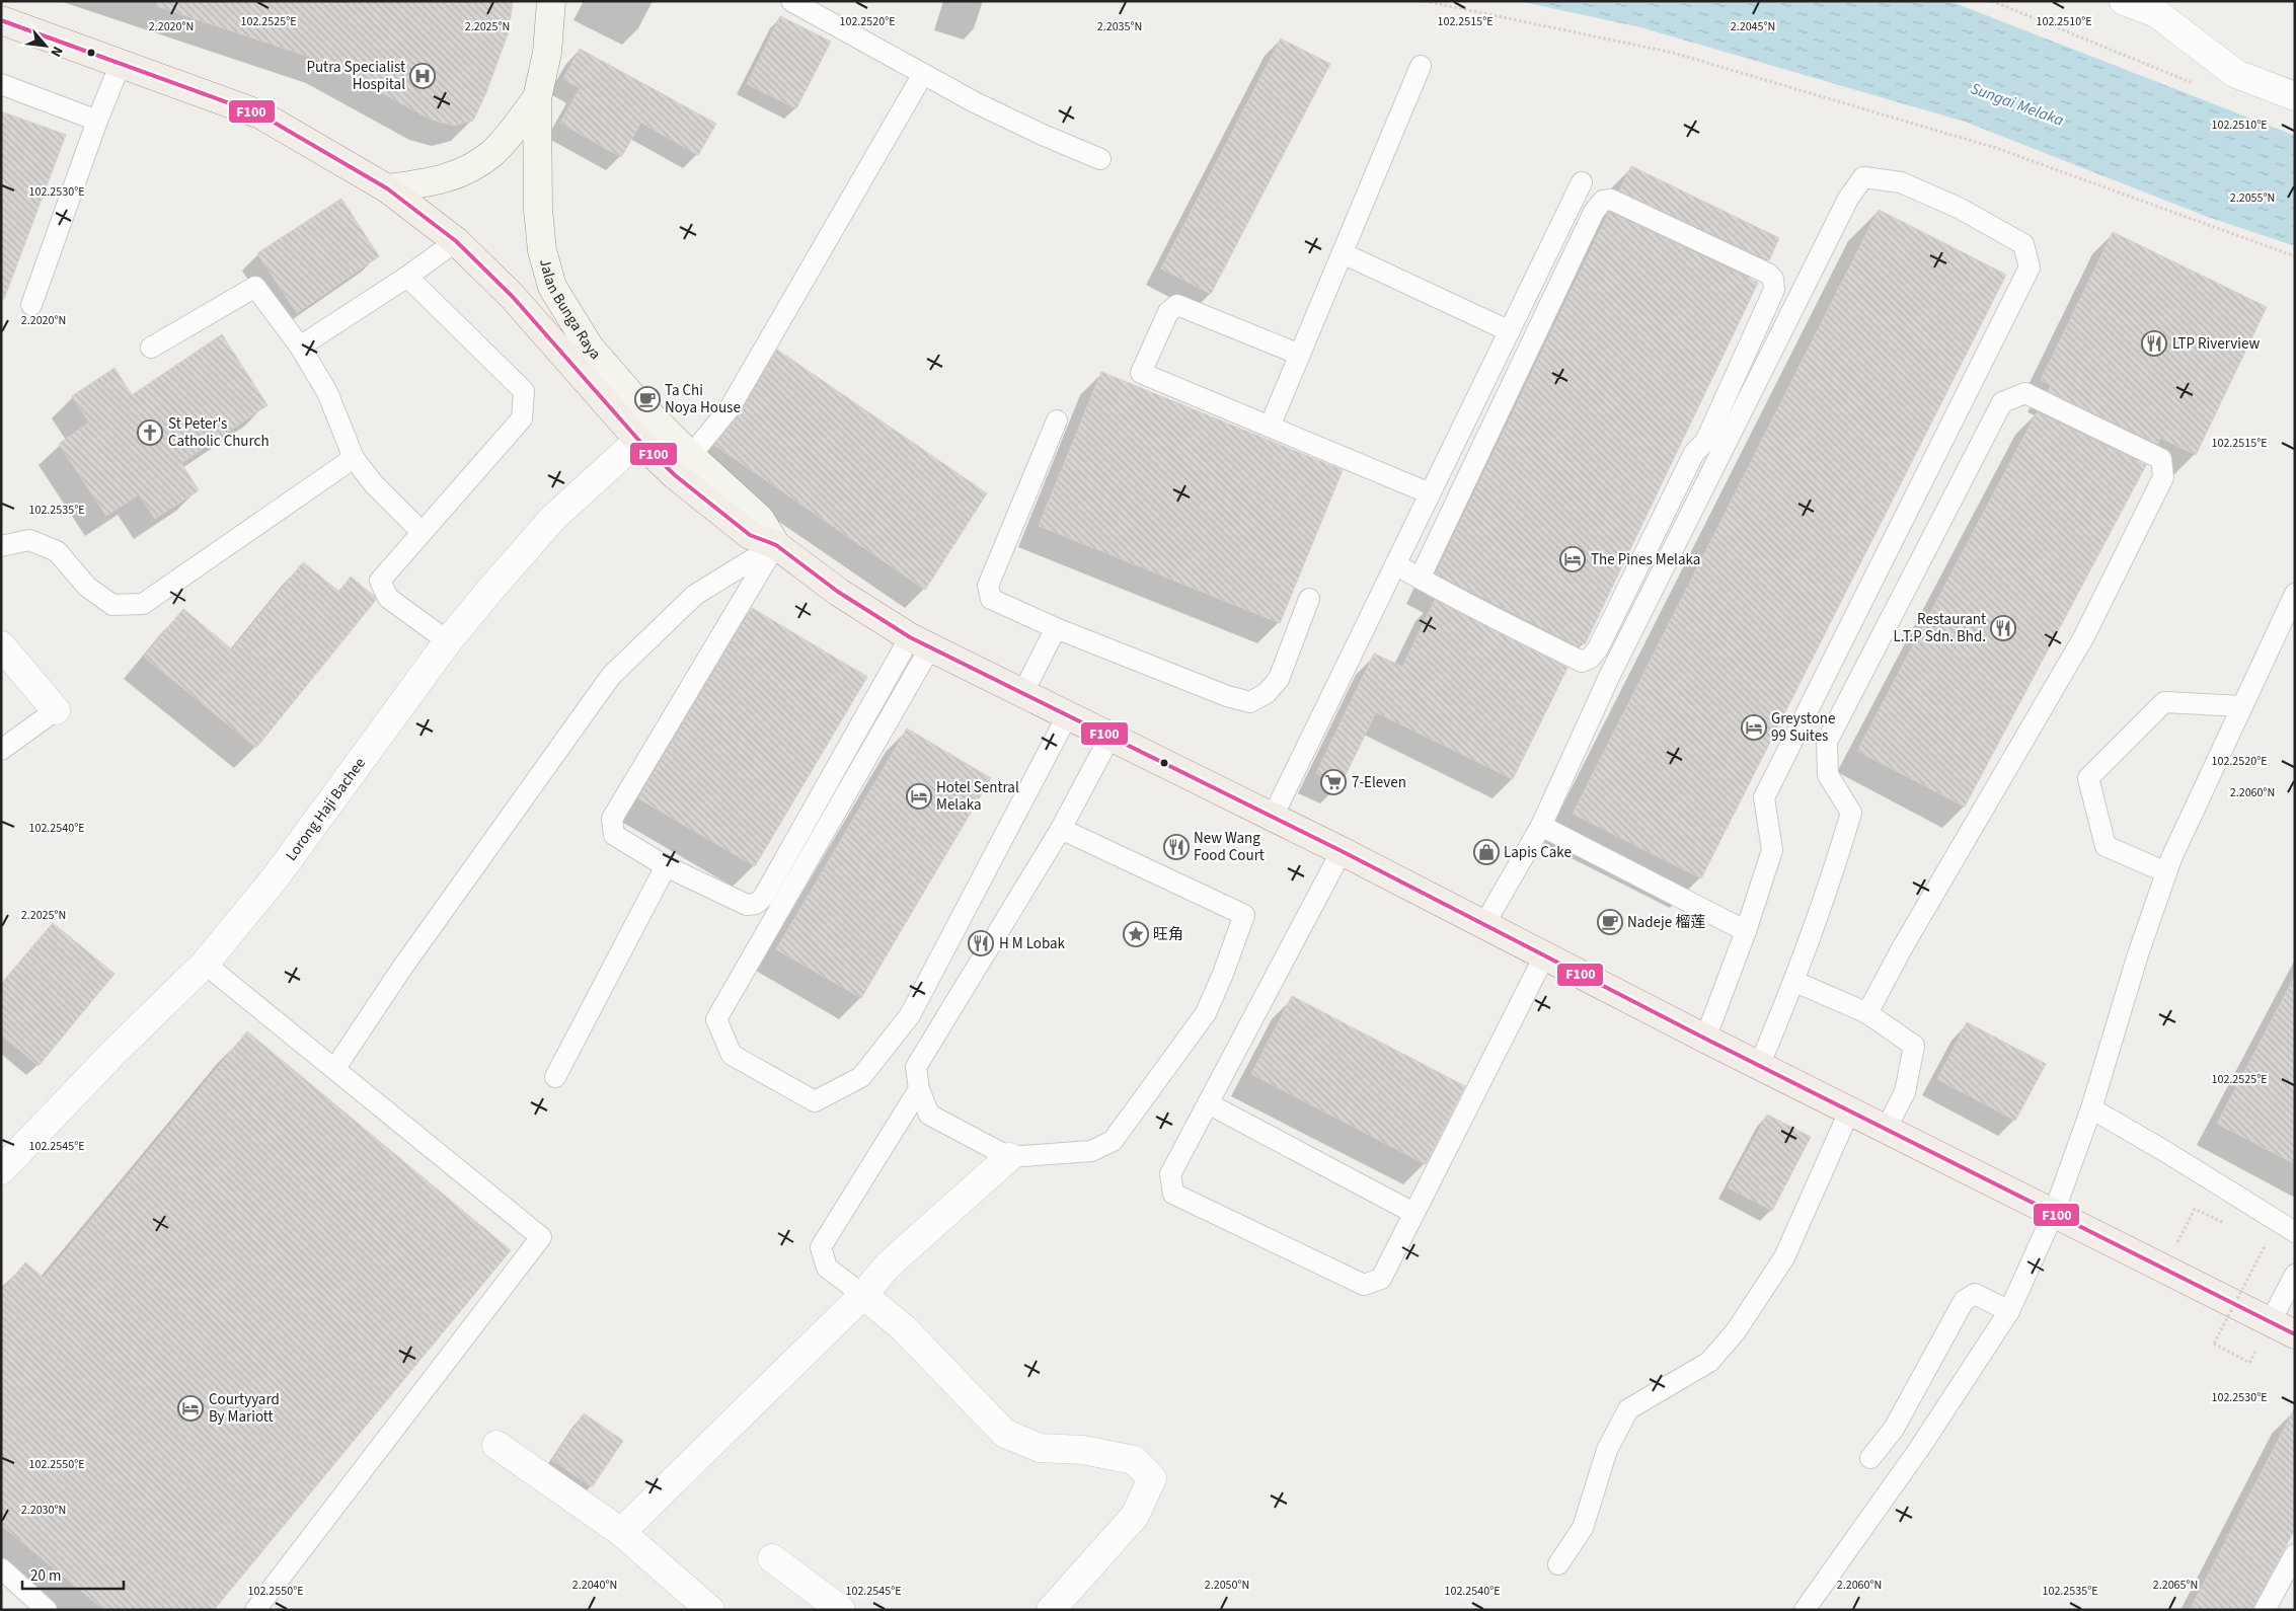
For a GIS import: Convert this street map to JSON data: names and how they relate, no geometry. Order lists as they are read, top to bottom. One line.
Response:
{"streets":{"street":["Jalan Bunga Raya","Lorong Haji Bachee"]},"crossings":[["Jalan Bunga Raya","Lorong Haji Bachee"]],"water":["Sungai Melaka"],"places":{"hospital":["Putra Specialist Hospital"],"restaurant":["LTP Riverview","Restaurant L.T.P Sdn. Bhd.","New Wang Food Court","H M Lobak"],"cafe":["Ta Chi Noya House","Nadeje 榴莲"],"church":["St Peter's Catholic Church"],"hotel":["The Pines Melaka","Greystone 99 Suites","Hotel Sentral Melaka","Courtyyard By Mariott"],"supermarket":["7-Eleven"],"shop":["Lapis Cake"],"place":["旺角"]},"lines":["transit line F100"],"scale_bar":"20 m","north":"bottom right","coordinates":["102.2525°E","102.2520°E","102.2515°E","102.2510°E","2.2020°N","2.2025°N","2.2035°N","2.2045°N","102.2530°E","2.2055°N","102.2535°E","2.2060°N","102.2540°E","102.2545°E","102.2550°E","2.2030°N","2.2040°N","2.2050°N","2.2065°N"]}
